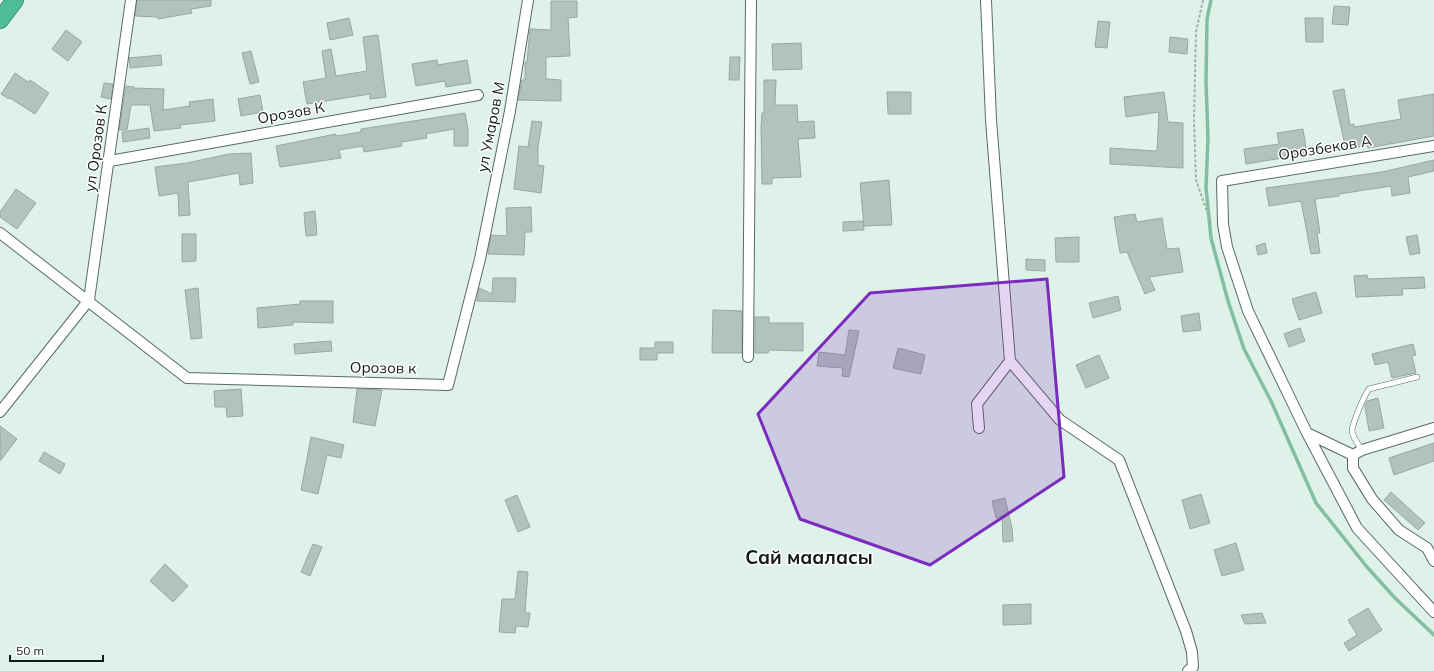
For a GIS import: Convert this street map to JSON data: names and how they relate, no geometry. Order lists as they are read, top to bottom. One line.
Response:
{"streets":{"street":["Орозов К","ул Умаров М","ул Орозов К","Орозбеков А","Орозов к"]},"crossings":[["Орозов К","ул Орозов К"],["ул Умаров М","Орозов к"],["ул Орозов К","Орозов к"]],"districts":["Сай мааласы"],"scale_bar":"50 m"}
